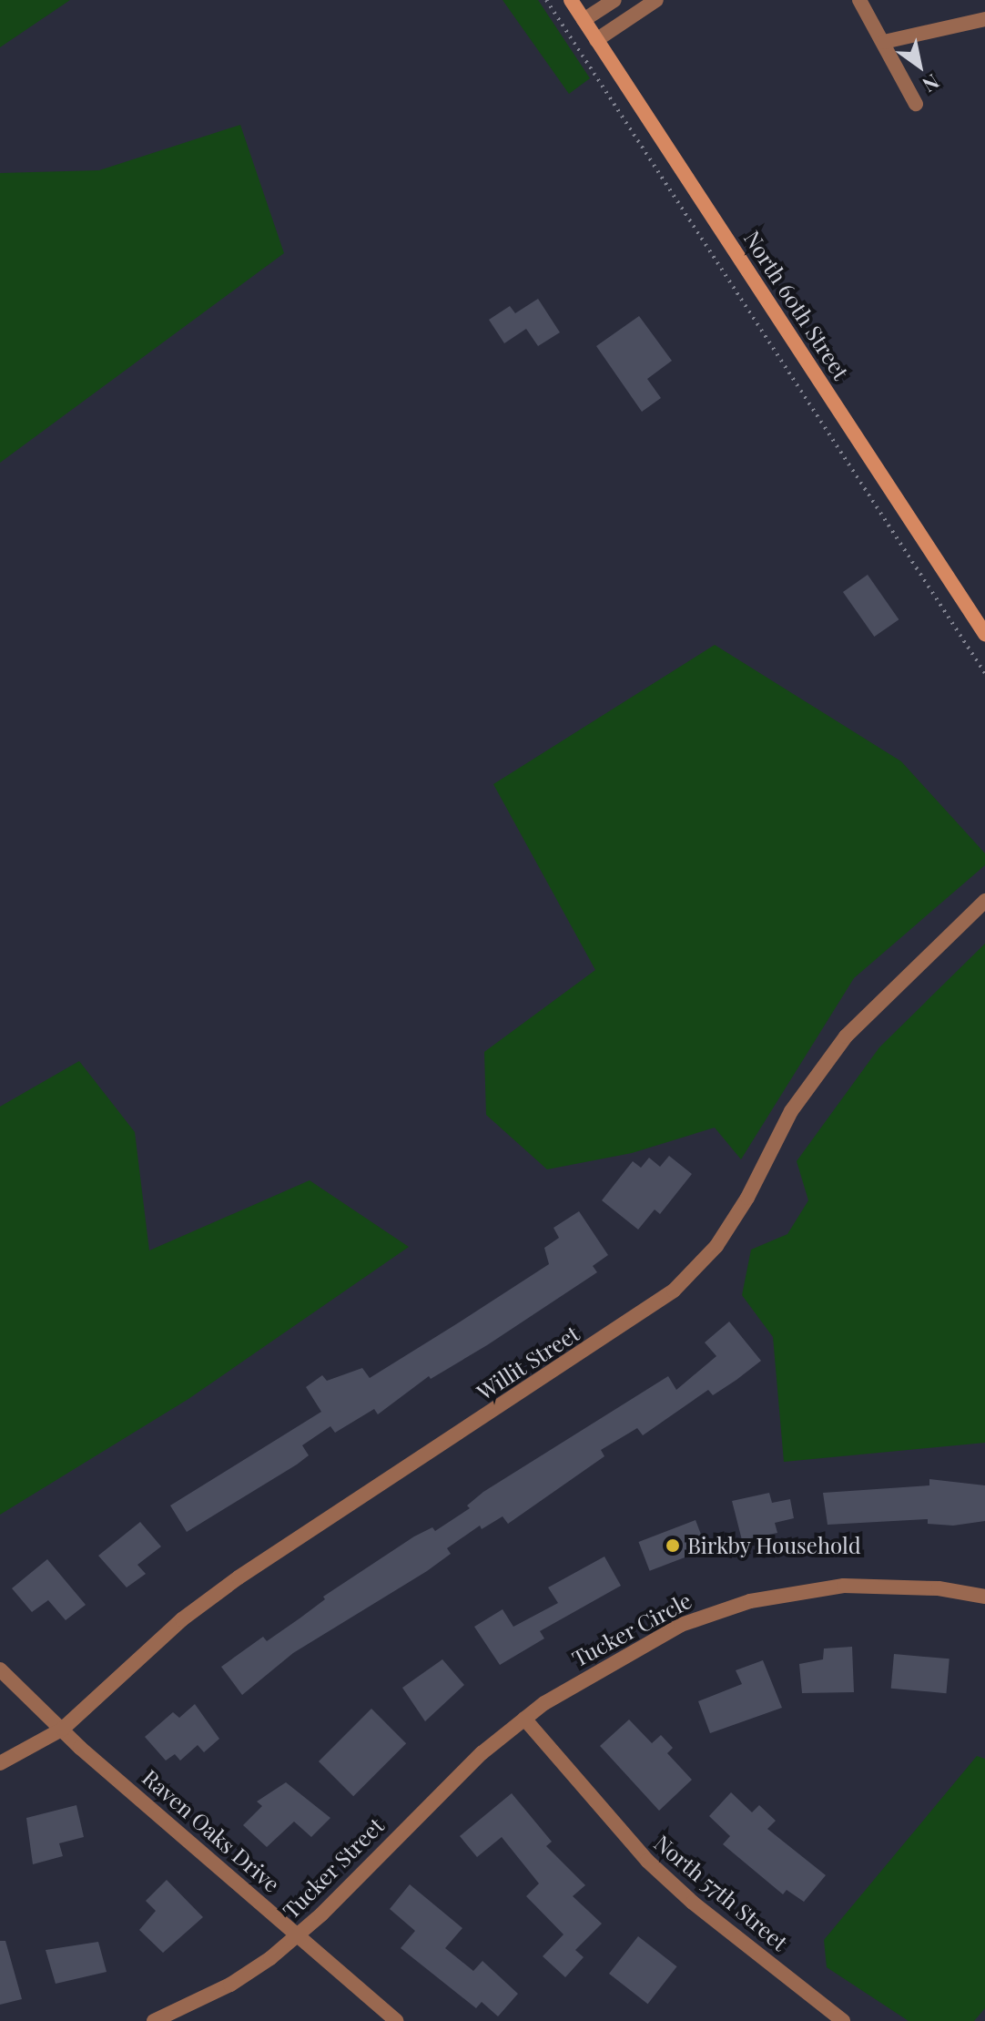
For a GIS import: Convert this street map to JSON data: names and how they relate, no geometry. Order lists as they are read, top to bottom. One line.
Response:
{"streets":{"main road":["North 60th Street"],"street":["Willit Street","Tucker Circle","Raven Oaks Drive","Tucker Street","North 57th Street"]},"crossings":[["Willit Street","Raven Oaks Drive"],["Tucker Circle","Tucker Street"],["Tucker Circle","North 57th Street"],["Raven Oaks Drive","Tucker Street"],["Tucker Street","North 57th Street"]],"places":["Birkby Household"],"north":"bottom right"}
